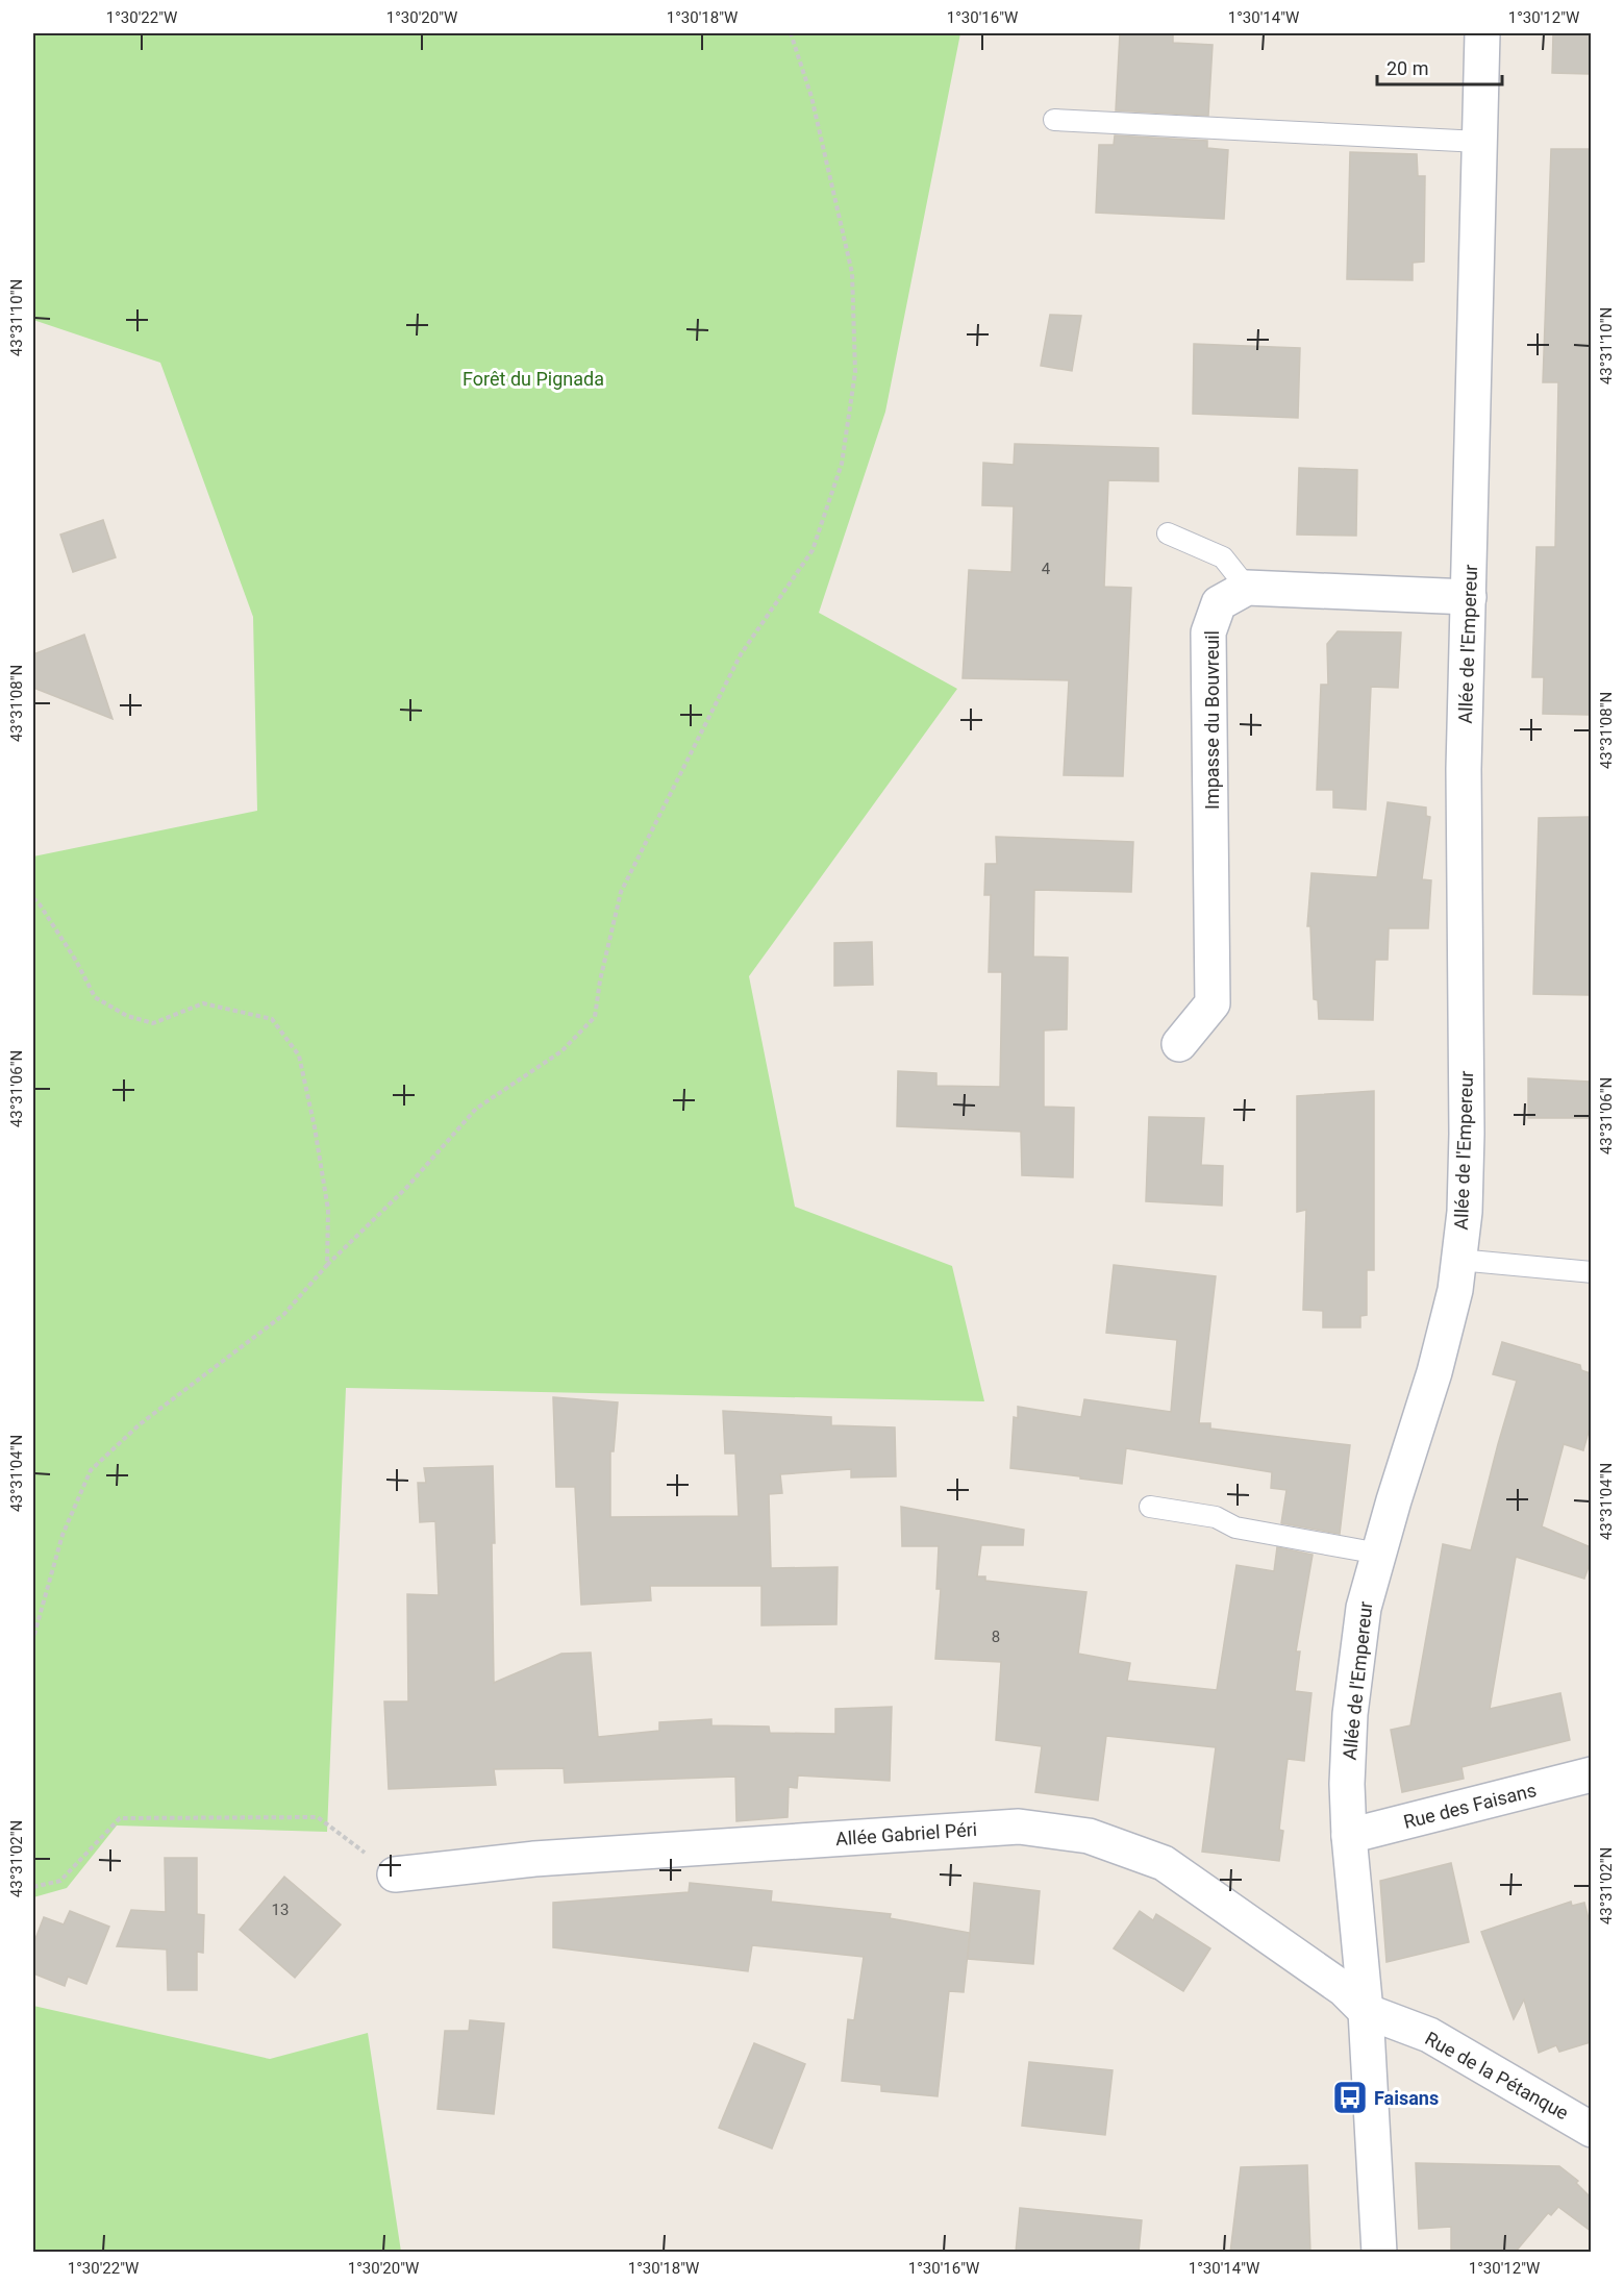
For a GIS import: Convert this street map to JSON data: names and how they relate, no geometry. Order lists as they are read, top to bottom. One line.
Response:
{"streets":{"street":["Allée de l'Empereur","Impasse du Bouvreuil","Rue des Faisans","Allée Gabriel Péri","Rue de la Pétanque"]},"crossings":[["Allée de l'Empereur","Rue des Faisans"],["Allée de l'Empereur","Allée Gabriel Péri"],["Allée de l'Empereur","Rue de la Pétanque"],["Allée Gabriel Péri","Rue de la Pétanque"]],"parks":["Forêt du Pignada"],"places":{"bus stop":["Faisans"]},"house_numbers":["4","8","13"],"scale_bar":"20 m","coordinates":["1°30'22\"W","1°30'20\"W","1°30'18\"W","1°30'16\"W","1°30'14\"W","1°30'12\"W","43°31'10\"N","43°31'08\"N","43°31'06\"N","43°31'04\"N","43°31'02\"N"]}
